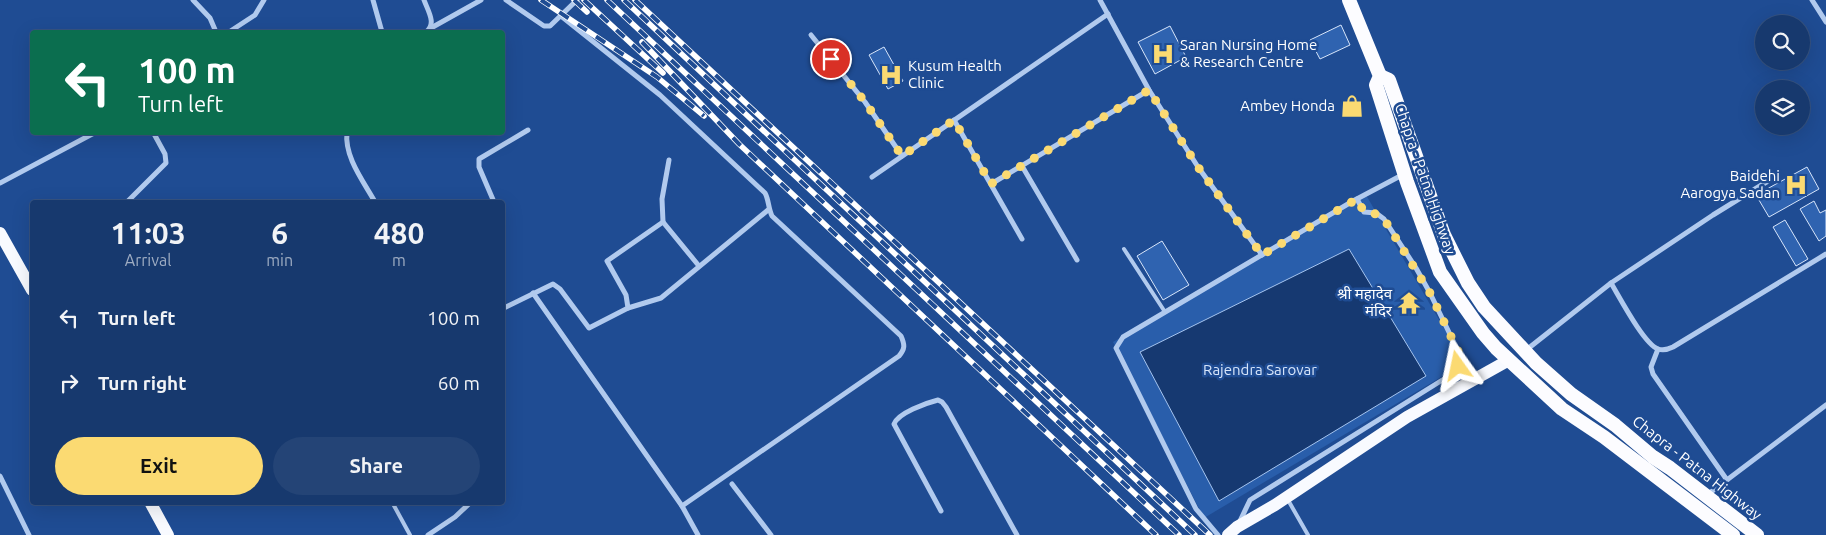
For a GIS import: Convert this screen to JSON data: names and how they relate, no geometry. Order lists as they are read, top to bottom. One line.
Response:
{"streets":{"highway":["Chapra - Patna Highway"]},"parks":["Rajendra Sarovar"],"places":{"hospital":["Saran Nursing Home & Research Centre","Kusum Health Clinic","Baidehi Aarogya Sadan"],"shop":["Ambey Honda"],"temple":["श्री महादेव मंदिर"]},"page":{"turn":["100 m","Turn left"],"eta":["11:03","Arrival","6","min","480","m"],"list":[{"name":"Turn left","value":"100 m"},{"name":"Turn right","value":"60 m"}],"buttons":["Exit","Share"]}}
